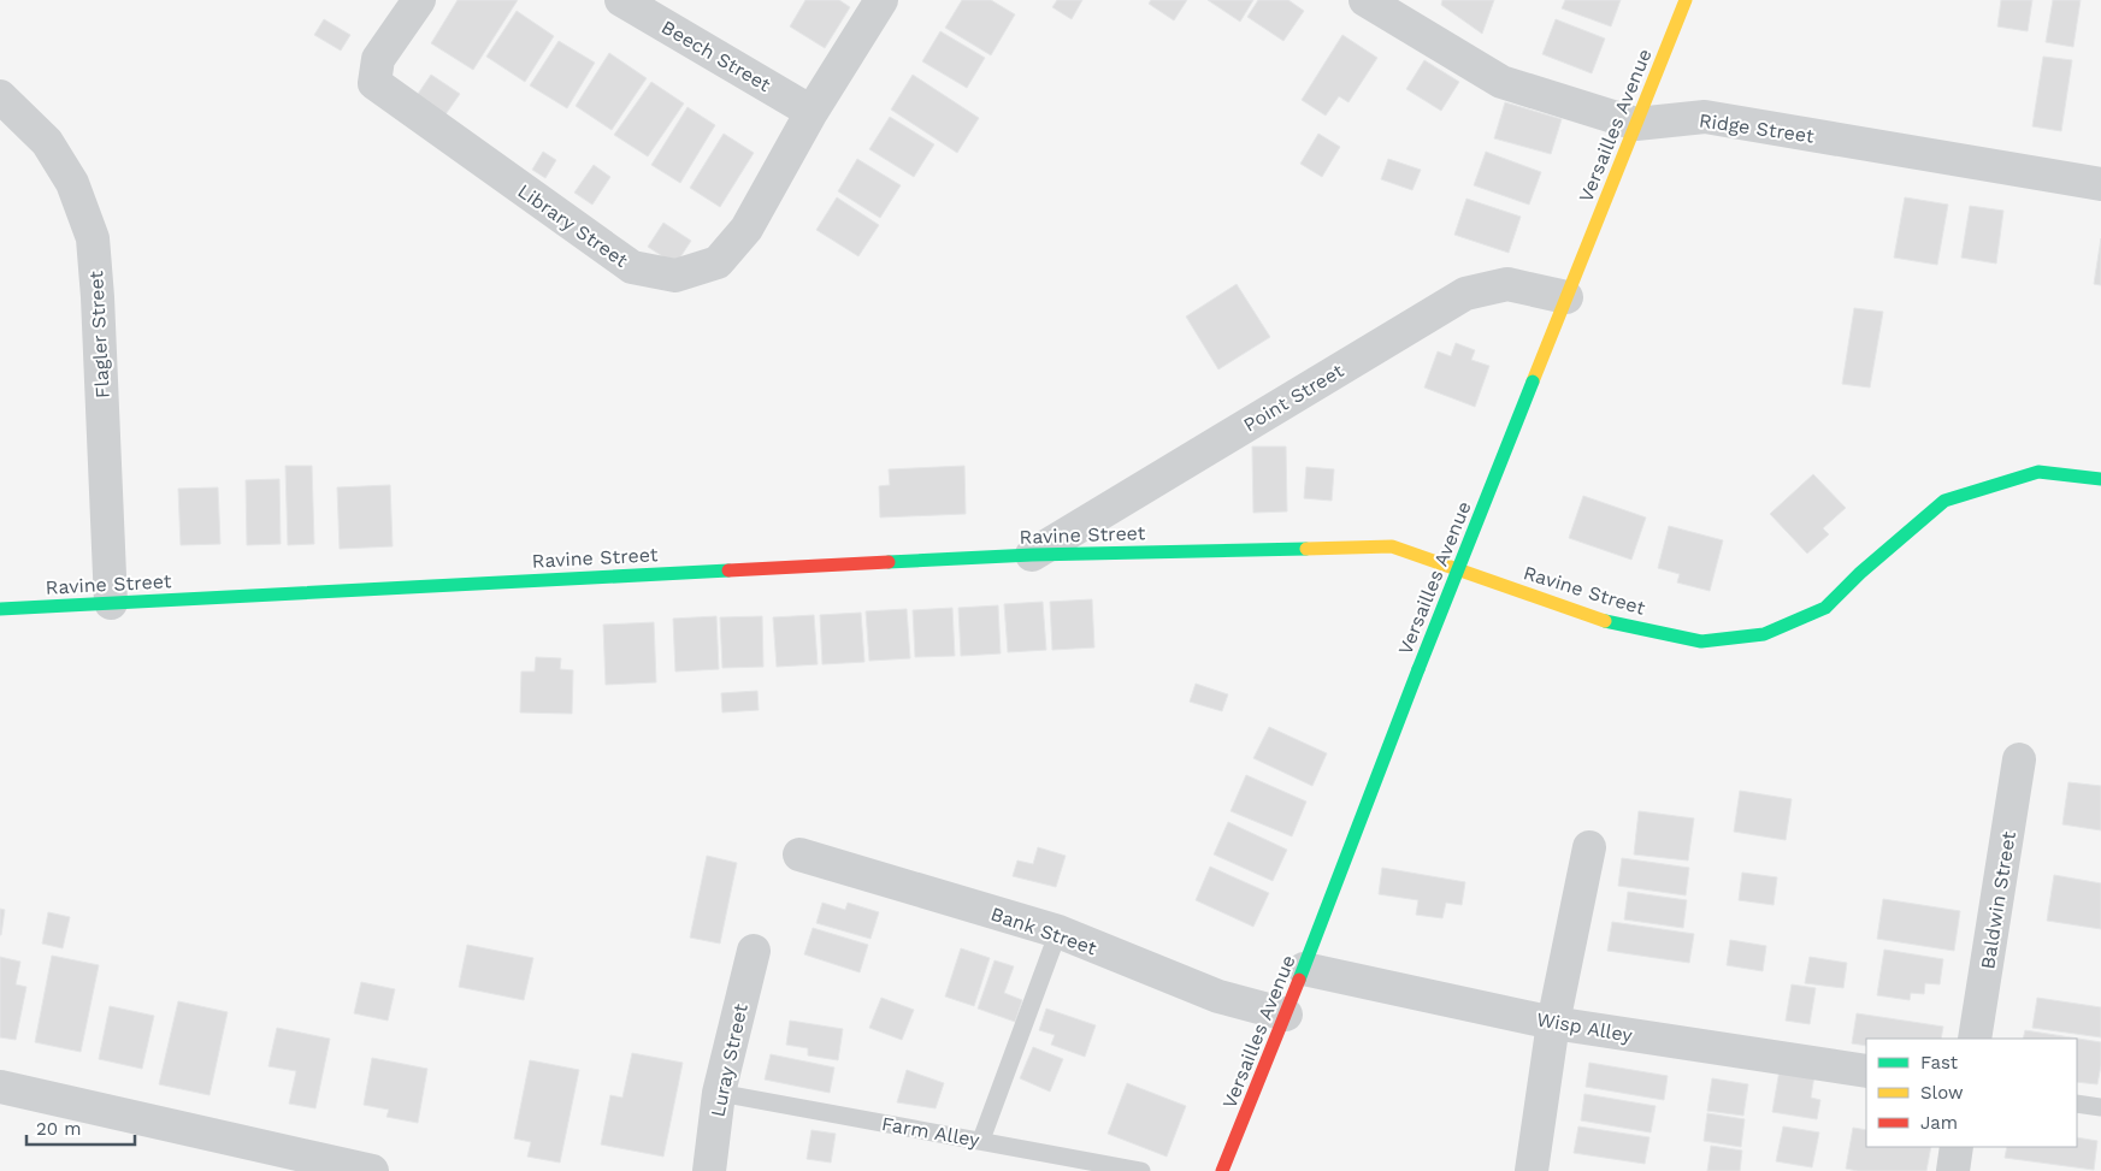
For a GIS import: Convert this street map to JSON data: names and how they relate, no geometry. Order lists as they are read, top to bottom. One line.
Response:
{"streets":{"street":["Beech Street","Versailles Avenue","Ridge Street","Library Street","Flagler Street","Point Street","Ravine Street","Baldwin Street","Bank Street","Wisp Alley","Luray Street"],"lane":["Farm Alley"]},"crossings":[["Beech Street","Library Street"],["Versailles Avenue","Ridge Street"],["Versailles Avenue","Point Street"],["Versailles Avenue","Bank Street"],["Versailles Avenue","Wisp Alley"],["Flagler Street","Ravine Street"],["Point Street","Ravine Street"],["Luray Street","Farm Alley"]],"legend":["Fast","Slow","Jam"],"scale_bar":"20 m"}
